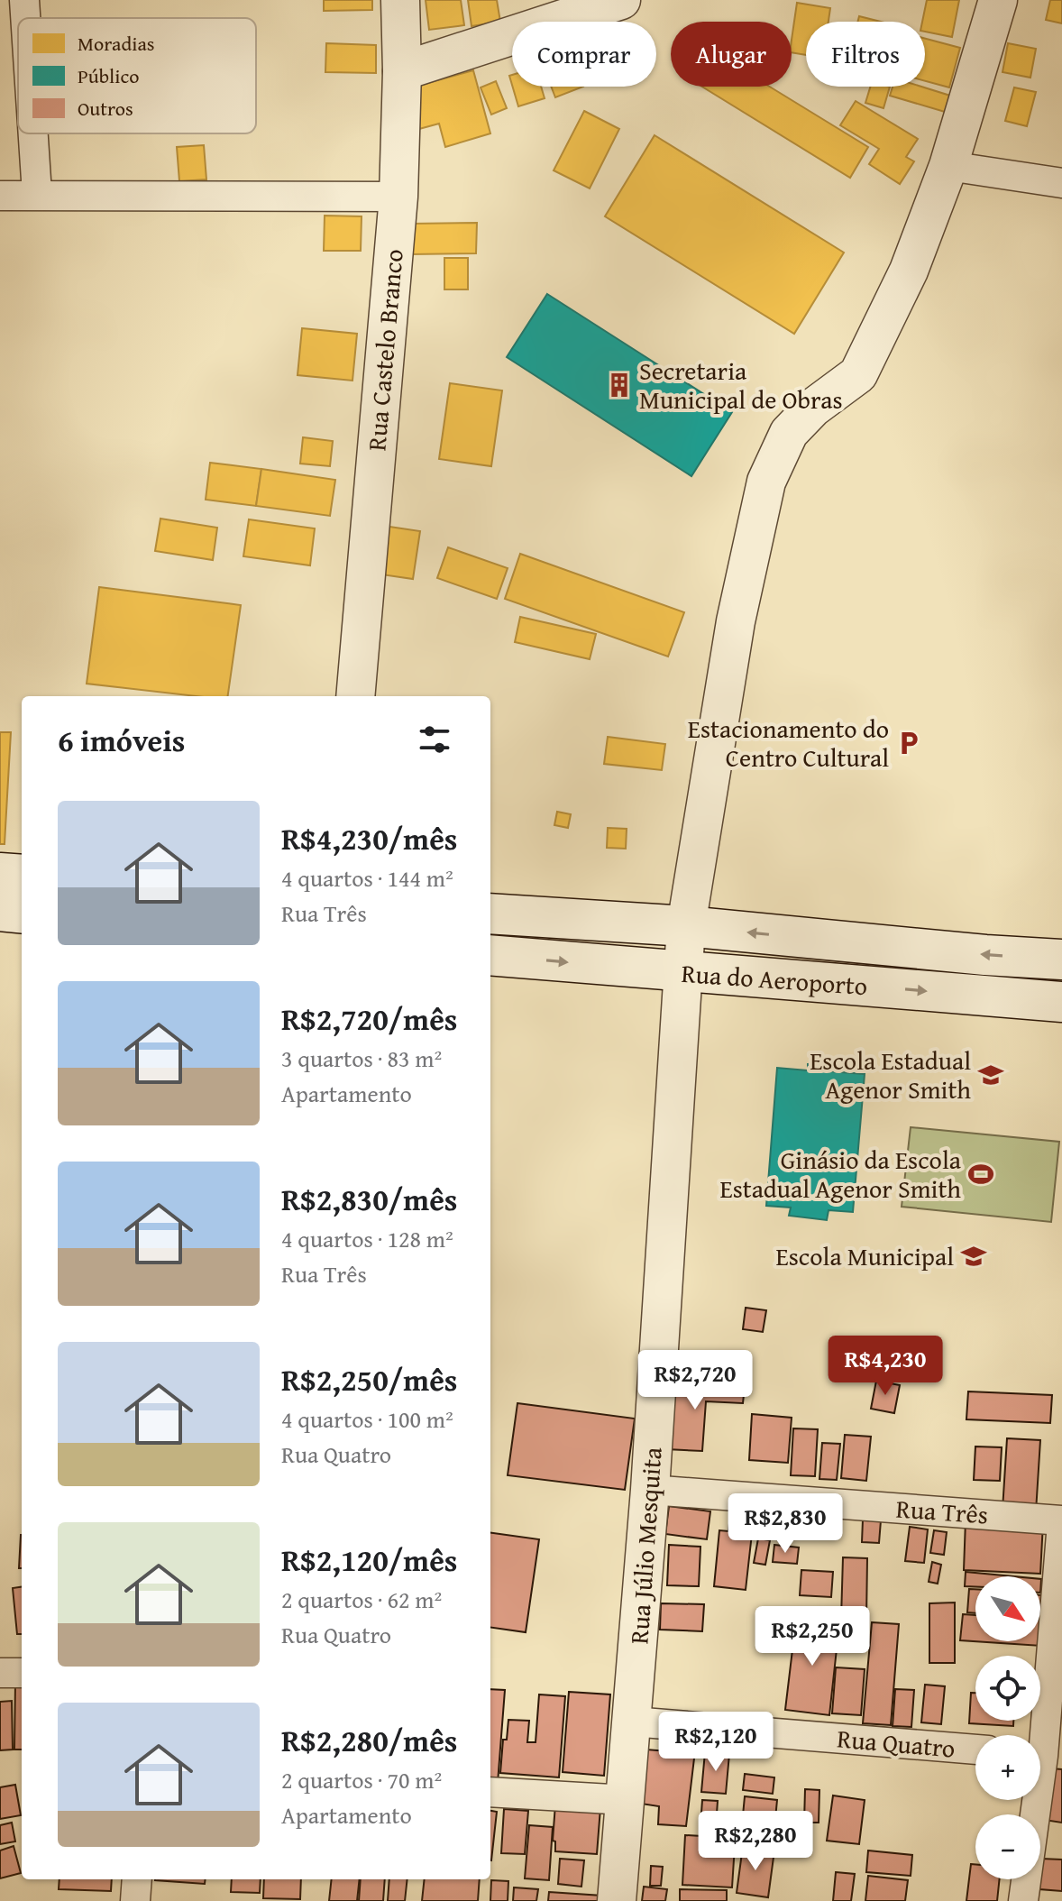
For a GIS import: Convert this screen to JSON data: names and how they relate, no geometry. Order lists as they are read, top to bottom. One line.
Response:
{"streets":{"main road":["Rua do Aeroporto"],"street":["Rua Castelo Branco","Rua Três","Rua Júlio Mesquita","Rua Quatro"]},"crossings":[["Rua do Aeroporto","Rua Júlio Mesquita"],["Rua Três","Rua Júlio Mesquita"],["Rua Júlio Mesquita","Rua Quatro"]],"places":{"building":["Secretaria Municipal de Obras"],"parking":["Estacionamento do Centro Cultural"],"school or university":["Escola Estadual Agenor Smith","Escola Municipal"],"sports":["Ginásio da Escola Estadual Agenor Smith"]},"legend":["Moradias","Público","Outros"],"north":"bottom right","page":{"chip":["Comprar","Alugar","Filtros"],"heading":"6 imóveis","list":[{"name":"R$4,230/mês","note":"4 quartos · 144 m² · Rua Três"},{"name":"R$2,720/mês","note":"3 quartos · 83 m² · Apartamento"},{"name":"R$2,830/mês","note":"4 quartos · 128 m² · Rua Três"},{"name":"R$2,250/mês","note":"4 quartos · 100 m² · Rua Quatro"},{"name":"R$2,120/mês","note":"2 quartos · 62 m² · Rua Quatro"},{"name":"R$2,280/mês","note":"2 quartos · 70 m² · Apartamento"}],"price":["R$4,230","R$2,720","R$2,830","R$2,250","R$2,120","R$2,280"],"map_buttons":["+","−"]}}
